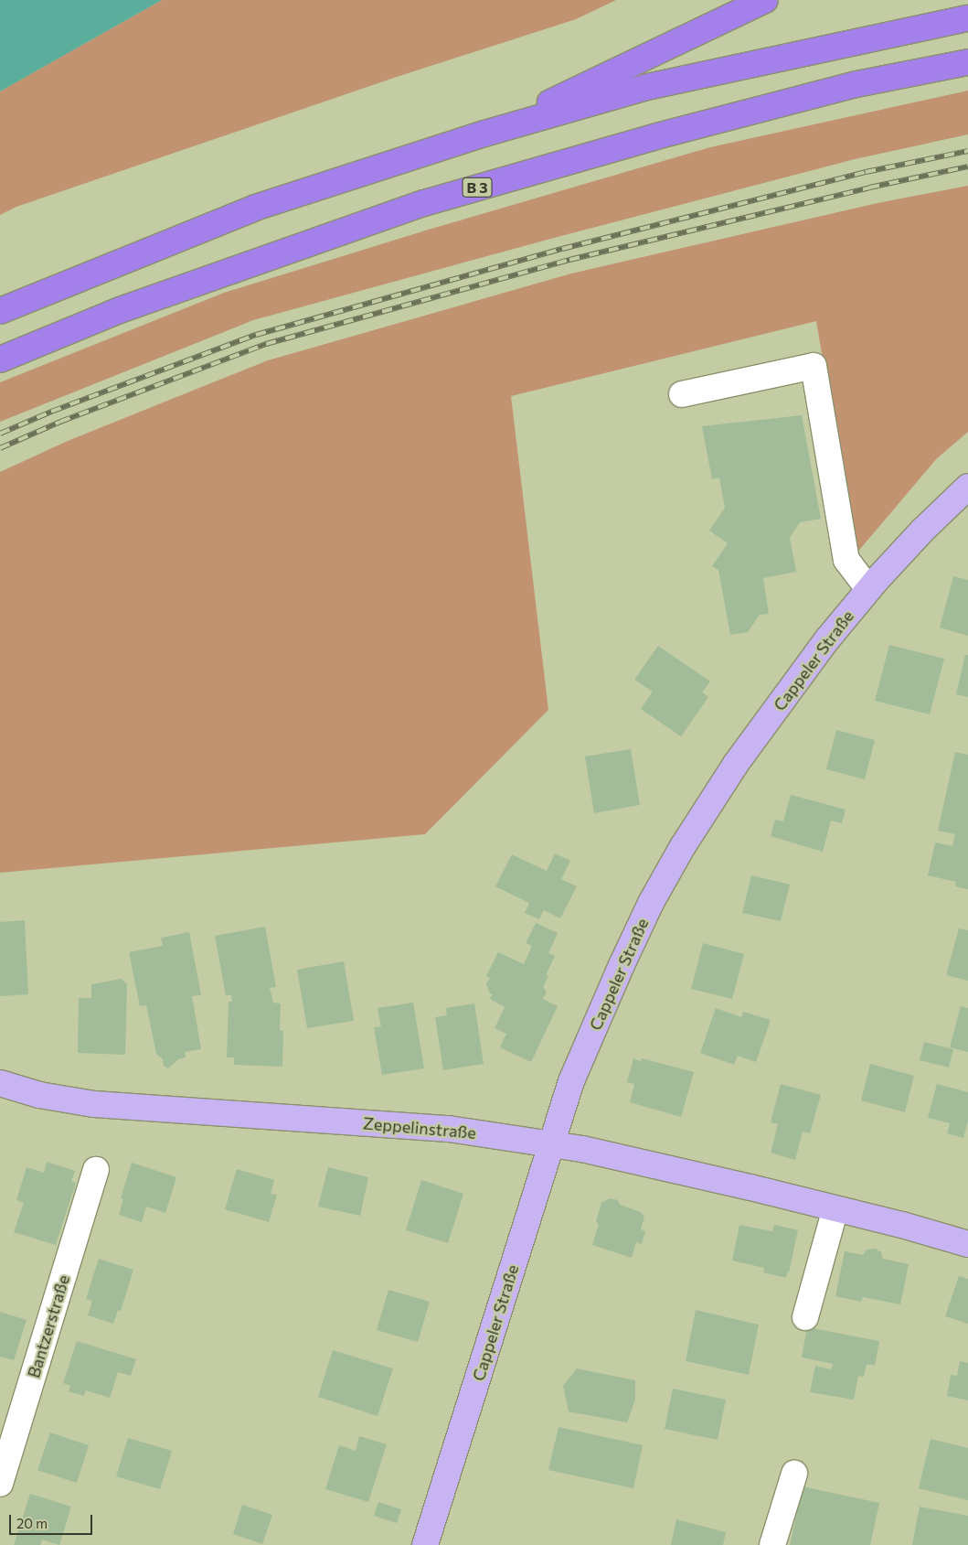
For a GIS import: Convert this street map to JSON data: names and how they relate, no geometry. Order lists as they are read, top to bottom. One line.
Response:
{"streets":{"highway":["B 3"],"main road":["Cappeler Straße","Zeppelinstraße"],"street":["Bantzerstraße"]},"crossings":[["Cappeler Straße","Zeppelinstraße"]],"scale_bar":"20 m"}
